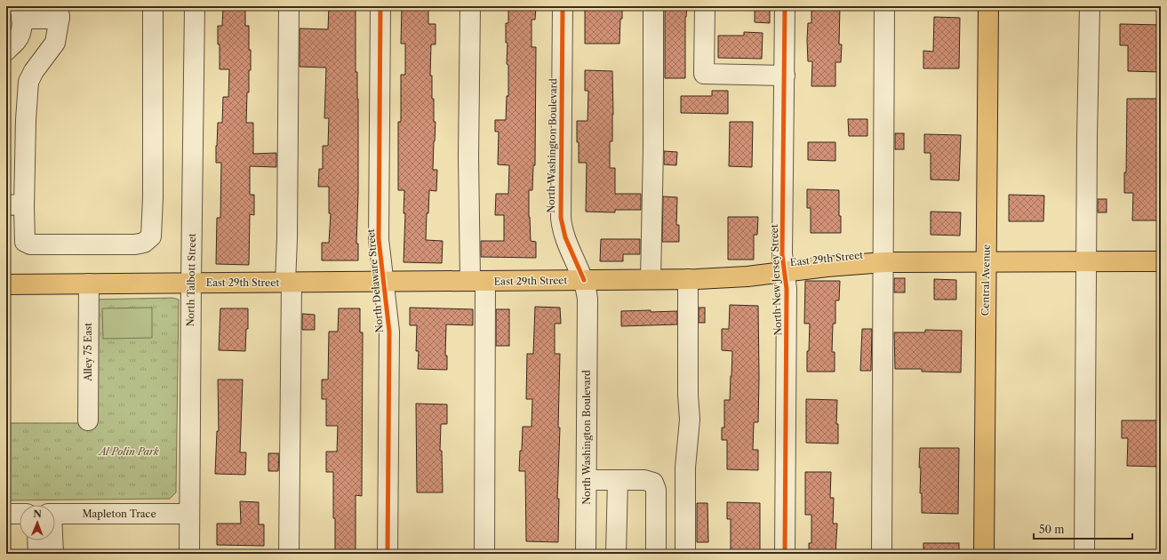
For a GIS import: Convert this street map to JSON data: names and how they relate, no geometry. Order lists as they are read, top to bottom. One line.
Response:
{"streets":{"main road":["East 29th Street","Central Avenue"],"street":["North Washington Boulevard","North Talbott Street","North New Jersey Street","North Delaware Street","Alley 75 East","Mapleton Trace"]},"crossings":[["North Washington Boulevard","East 29th Street"],["East 29th Street","North Talbott Street"],["East 29th Street","North New Jersey Street"],["East 29th Street","Central Avenue"],["East 29th Street","North Delaware Street"],["East 29th Street","Alley 75 East"],["North Talbott Street","Mapleton Trace"]],"parks":["Al Polin Park"],"scale_bar":"50 m","north":"top"}
